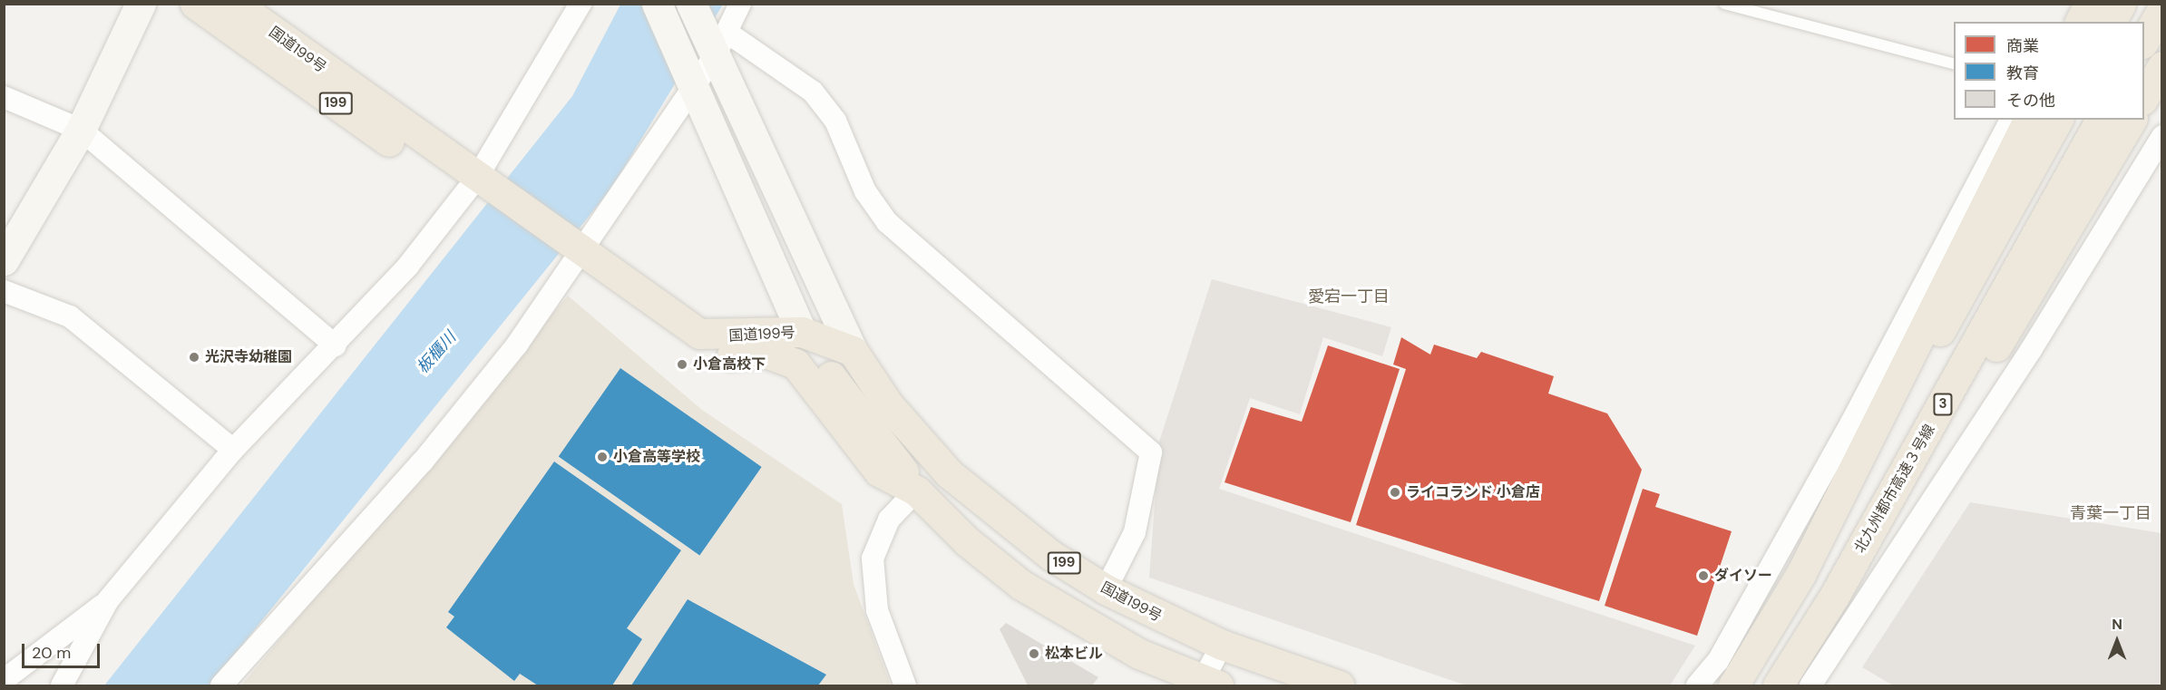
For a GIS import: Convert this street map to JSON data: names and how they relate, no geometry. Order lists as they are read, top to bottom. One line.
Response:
{"streets":{"highway":["国道199号","199","3","北九州都市高速３号線"]},"crossings":[["3","北九州都市高速３号線"]],"districts":["愛宕一丁目","青葉一丁目"],"water":["板櫃川"],"places":["光沢寺幼稚園","小倉高校下","小倉高等学校","ライコランド 小倉店","ダイソー","松本ビル"],"legend":["商業","教育","その他"],"scale_bar":"20 m","north":"top"}
